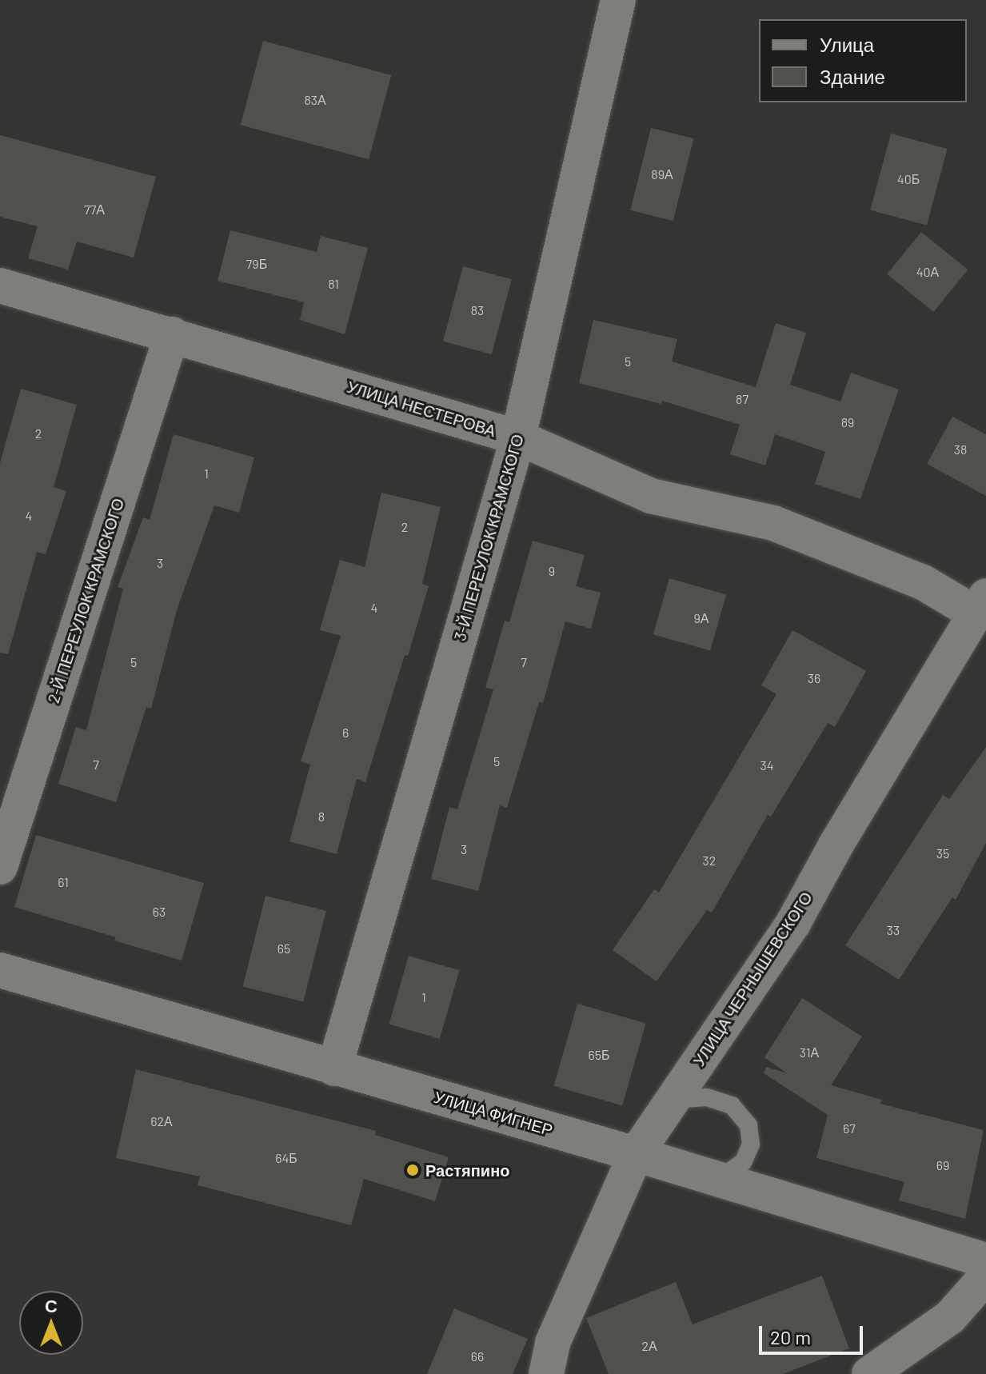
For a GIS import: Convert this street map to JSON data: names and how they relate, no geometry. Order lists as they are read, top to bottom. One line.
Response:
{"streets":{"street":["УЛИЦА НЕСТЕРОВА","3-Й ПЕРЕУЛОК КРАМСКОГО","2-Й ПЕРЕУЛОК КРАМСКОГО","УЛИЦА ЧЕРНЫШЕВСКОГО","УЛИЦА ФИГНЕР"]},"crossings":[["УЛИЦА НЕСТЕРОВА","3-Й ПЕРЕУЛОК КРАМСКОГО"],["УЛИЦА НЕСТЕРОВА","2-Й ПЕРЕУЛОК КРАМСКОГО"],["УЛИЦА НЕСТЕРОВА","УЛИЦА ЧЕРНЫШЕВСКОГО"],["3-Й ПЕРЕУЛОК КРАМСКОГО","УЛИЦА ФИГНЕР"],["УЛИЦА ЧЕРНЫШЕВСКОГО","УЛИЦА ФИГНЕР"]],"places":["Растяпино"],"house_numbers":["83А","89А","40Б","77А","79Б","40А","81","83","5","87","89","2","38","1","4","2","3","9","4","9А","5","7","36","6","5","7","34","8","3","35","32","61","63","33","65","1","31А","65Б","62А","67","64Б","69","2А","66"],"legend":["Улица","Здание"],"scale_bar":"20 m","north":"top"}
